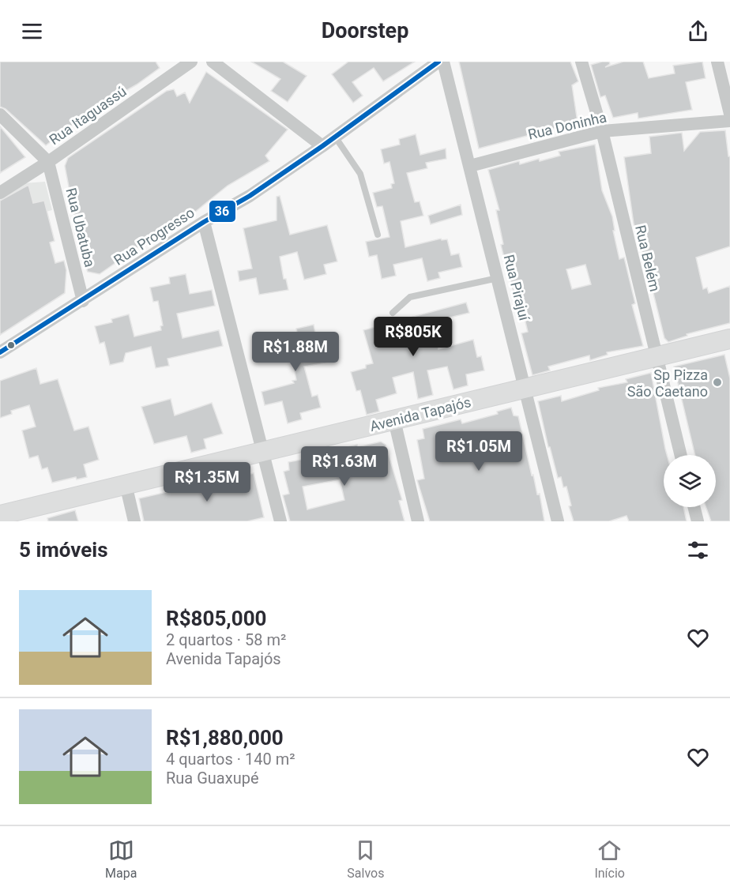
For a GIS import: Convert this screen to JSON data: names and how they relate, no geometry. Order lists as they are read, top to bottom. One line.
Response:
{"streets":{"main road":["Avenida Tapajós"],"street":["Rua Itaguassú","Rua Doninha","Rua Ubatuba","Rua Progresso","Rua Belém","Rua Pirajuí"]},"crossings":[["Rua Itaguassú","Rua Ubatuba"],["Rua Doninha","Rua Belém"],["Rua Doninha","Rua Pirajuí"],["Rua Ubatuba","Rua Progresso"],["Rua Belém","Avenida Tapajós"],["Rua Pirajuí","Avenida Tapajós"]],"places":["Sp Pizza São Caetano"],"lines":["transit line 36"],"page":{"header":"Doorstep","price":["R$805K","R$1.88M","R$1.05M","R$1.63M","R$1.35M"],"heading":"5 imóveis","list":[{"name":"R$805,000","note":"2 quartos · 58 m² · Avenida Tapajós"},{"name":"R$1,880,000","note":"4 quartos · 140 m² · Rua Guaxupé"}],"tabs":["Mapa","Salvos","Início"]}}
